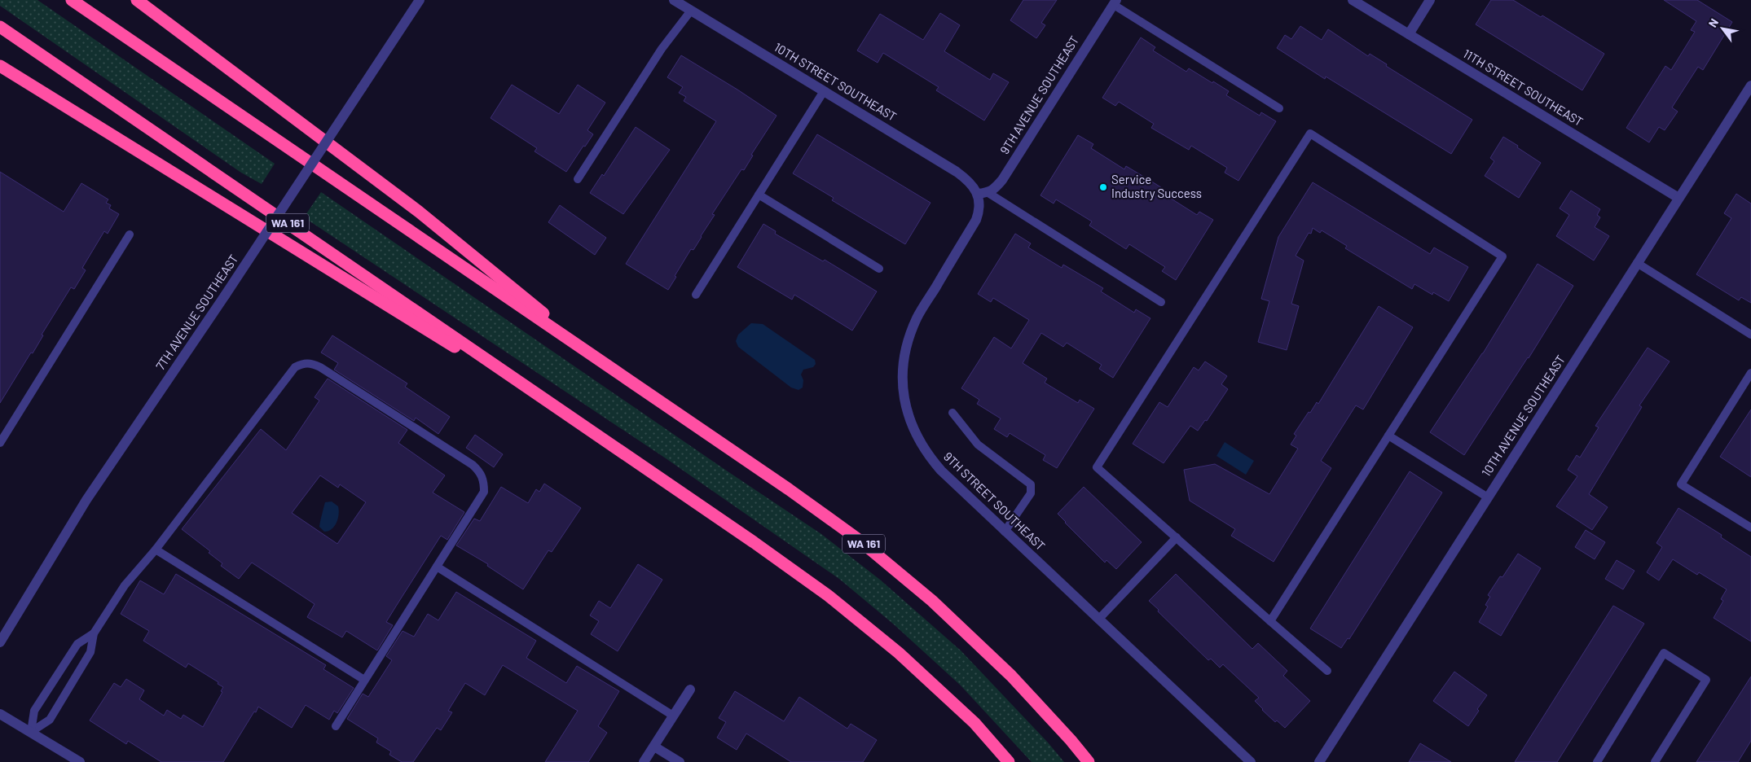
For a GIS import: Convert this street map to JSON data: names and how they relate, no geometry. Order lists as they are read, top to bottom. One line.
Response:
{"streets":{"highway":["WA 161"],"street":["10TH STREET SOUTHEAST","11TH STREET SOUTHEAST","9TH AVENUE SOUTHEAST","7TH AVENUE SOUTHEAST","10TH AVENUE SOUTHEAST","9TH STREET SOUTHEAST"]},"crossings":[["10TH STREET SOUTHEAST","9TH STREET SOUTHEAST"],["11TH STREET SOUTHEAST","10TH AVENUE SOUTHEAST"]],"places":["Service Industry Success"],"north":"top left"}
